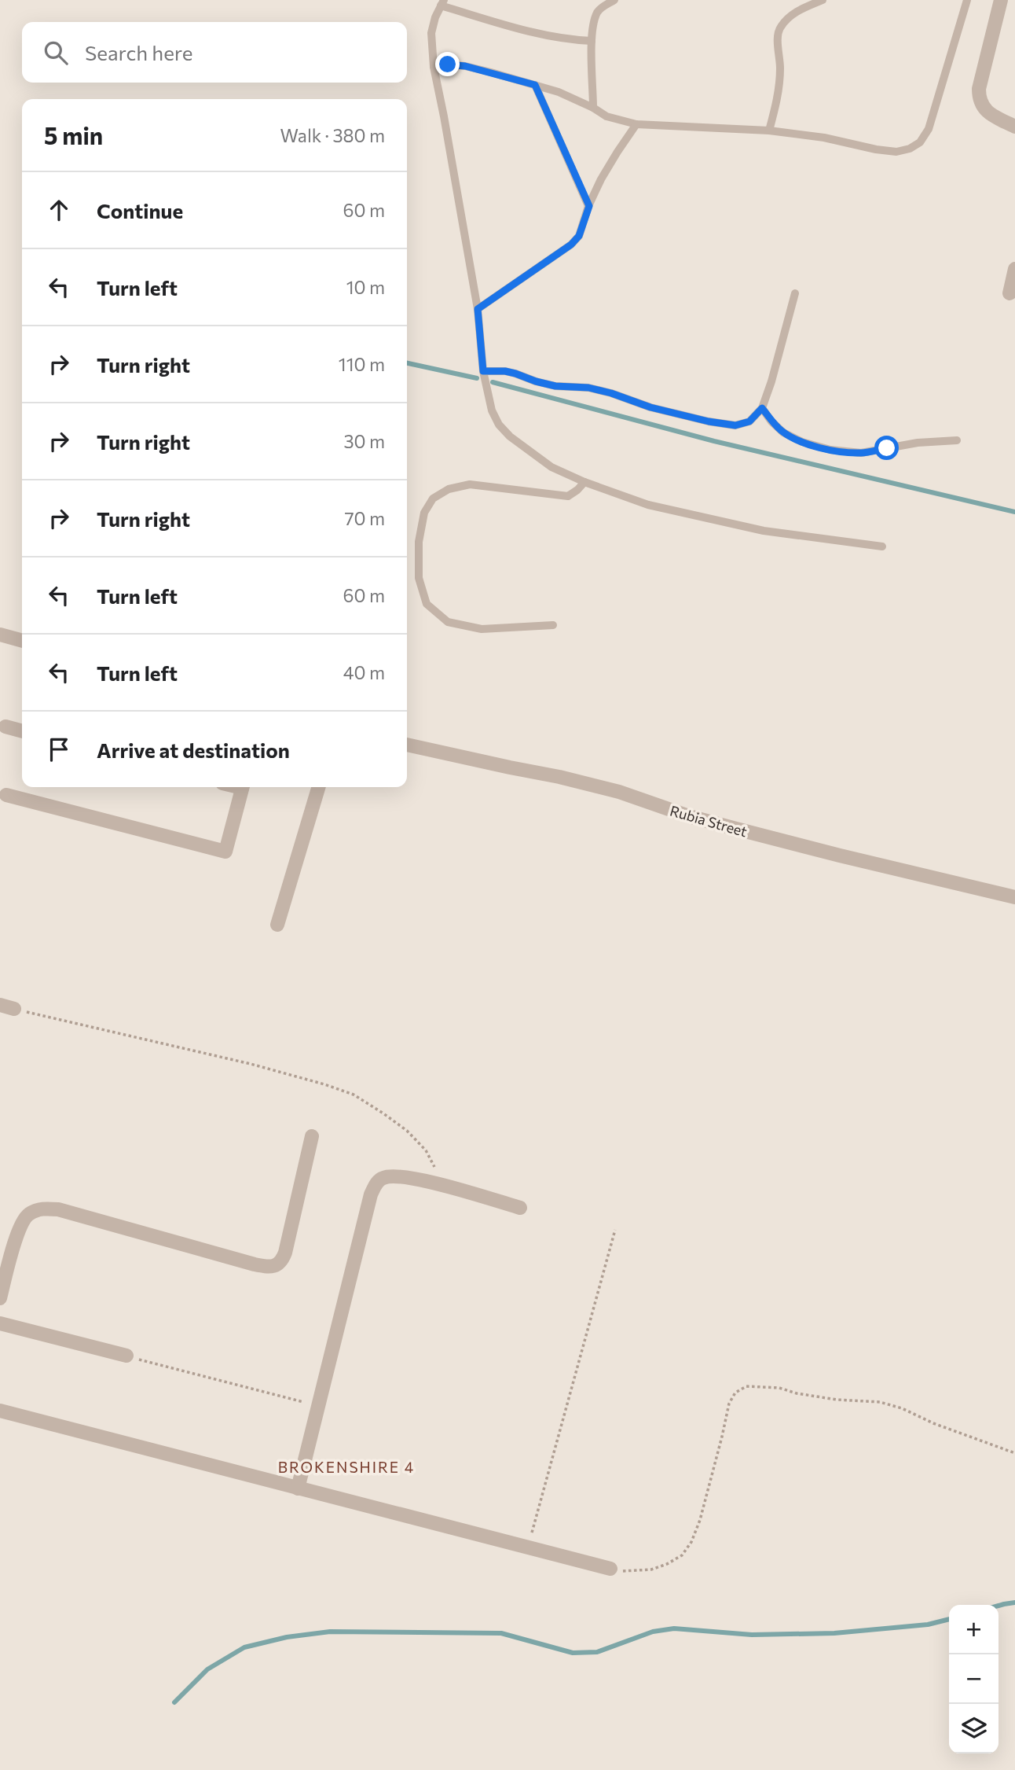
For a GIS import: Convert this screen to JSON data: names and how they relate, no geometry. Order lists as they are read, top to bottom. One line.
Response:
{"streets":{"street":["Rubia Street"]},"districts":["BROKENSHIRE 4"],"page":{"search":"Search here","heading":["5 min","Walk · 380 m"],"list":[["Continue","60 m"],["Turn left","10 m"],["Turn right","110 m"],["Turn right","30 m"],["Turn right","70 m"],["Turn left","60 m"],["Turn left","40 m"],"Arrive at destination"],"map_buttons":["+","−"]}}
